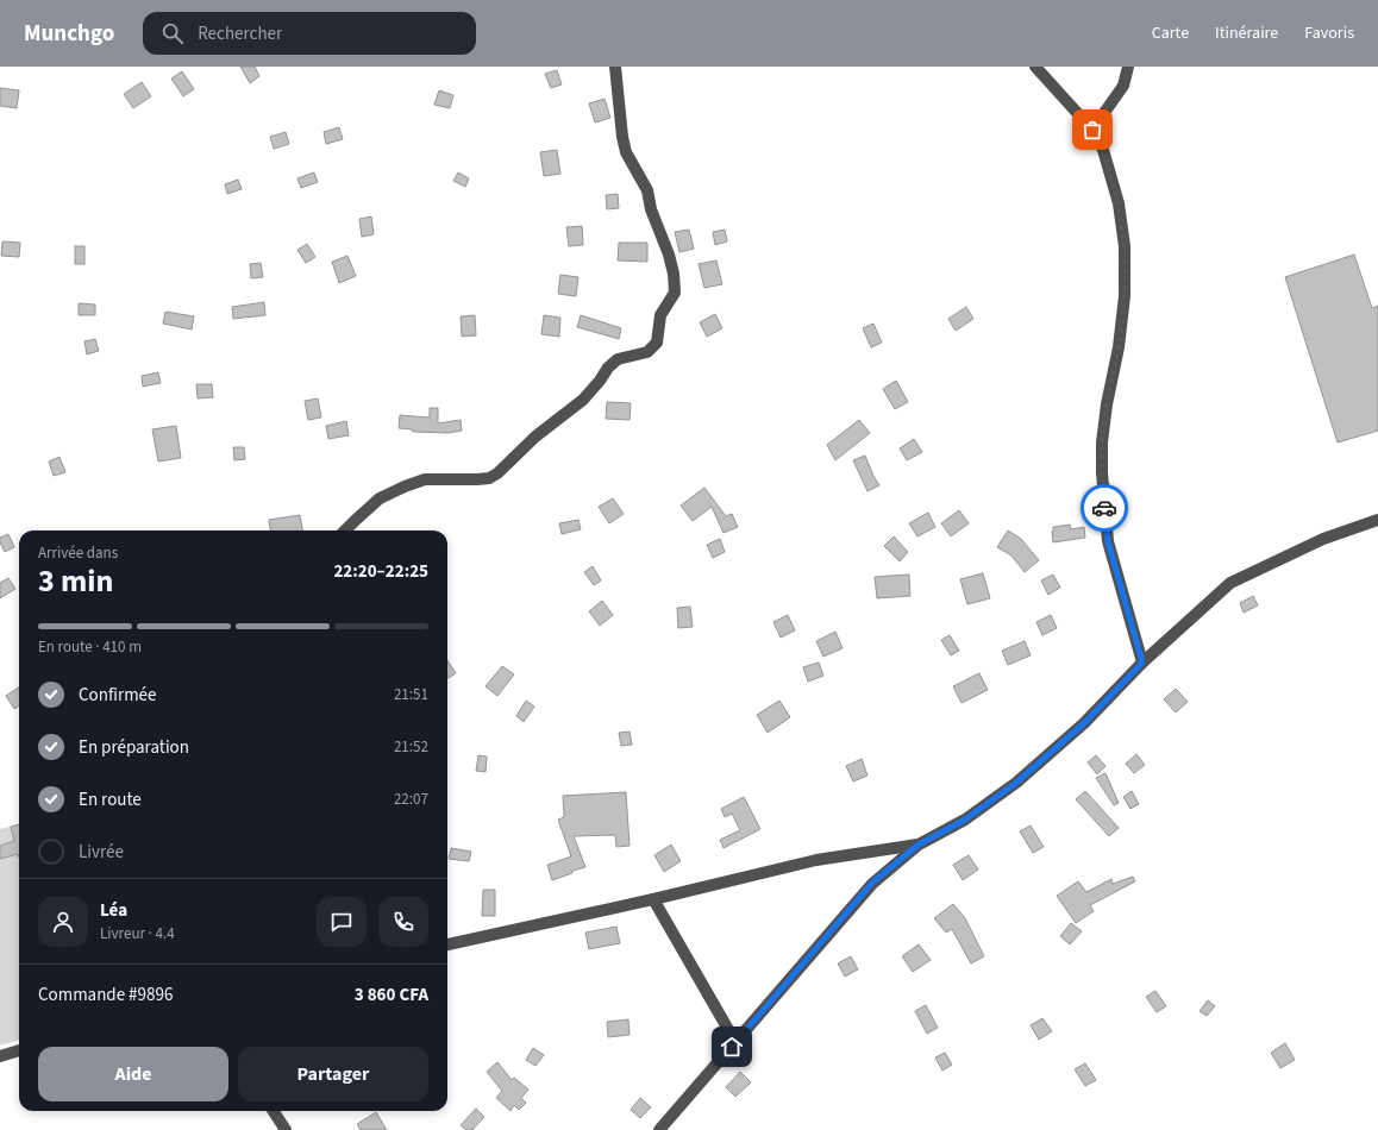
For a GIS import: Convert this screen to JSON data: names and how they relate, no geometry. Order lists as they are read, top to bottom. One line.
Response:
{"page":{"header":"Munchgo","search":"Rechercher","nav":["Carte","Itinéraire","Favoris"],"heading":["3 min","Arrivée dans","22:20–22:25"],"panel":["Léa","Livreur · 4.4","Commande #9896","3 860 CFA"],"bar":"En route · 410 m","list":[["Confirmée","21:51"],["En préparation","21:52"],["En route","22:07"],"Livrée"],"buttons":["Aide","Partager"]}}
